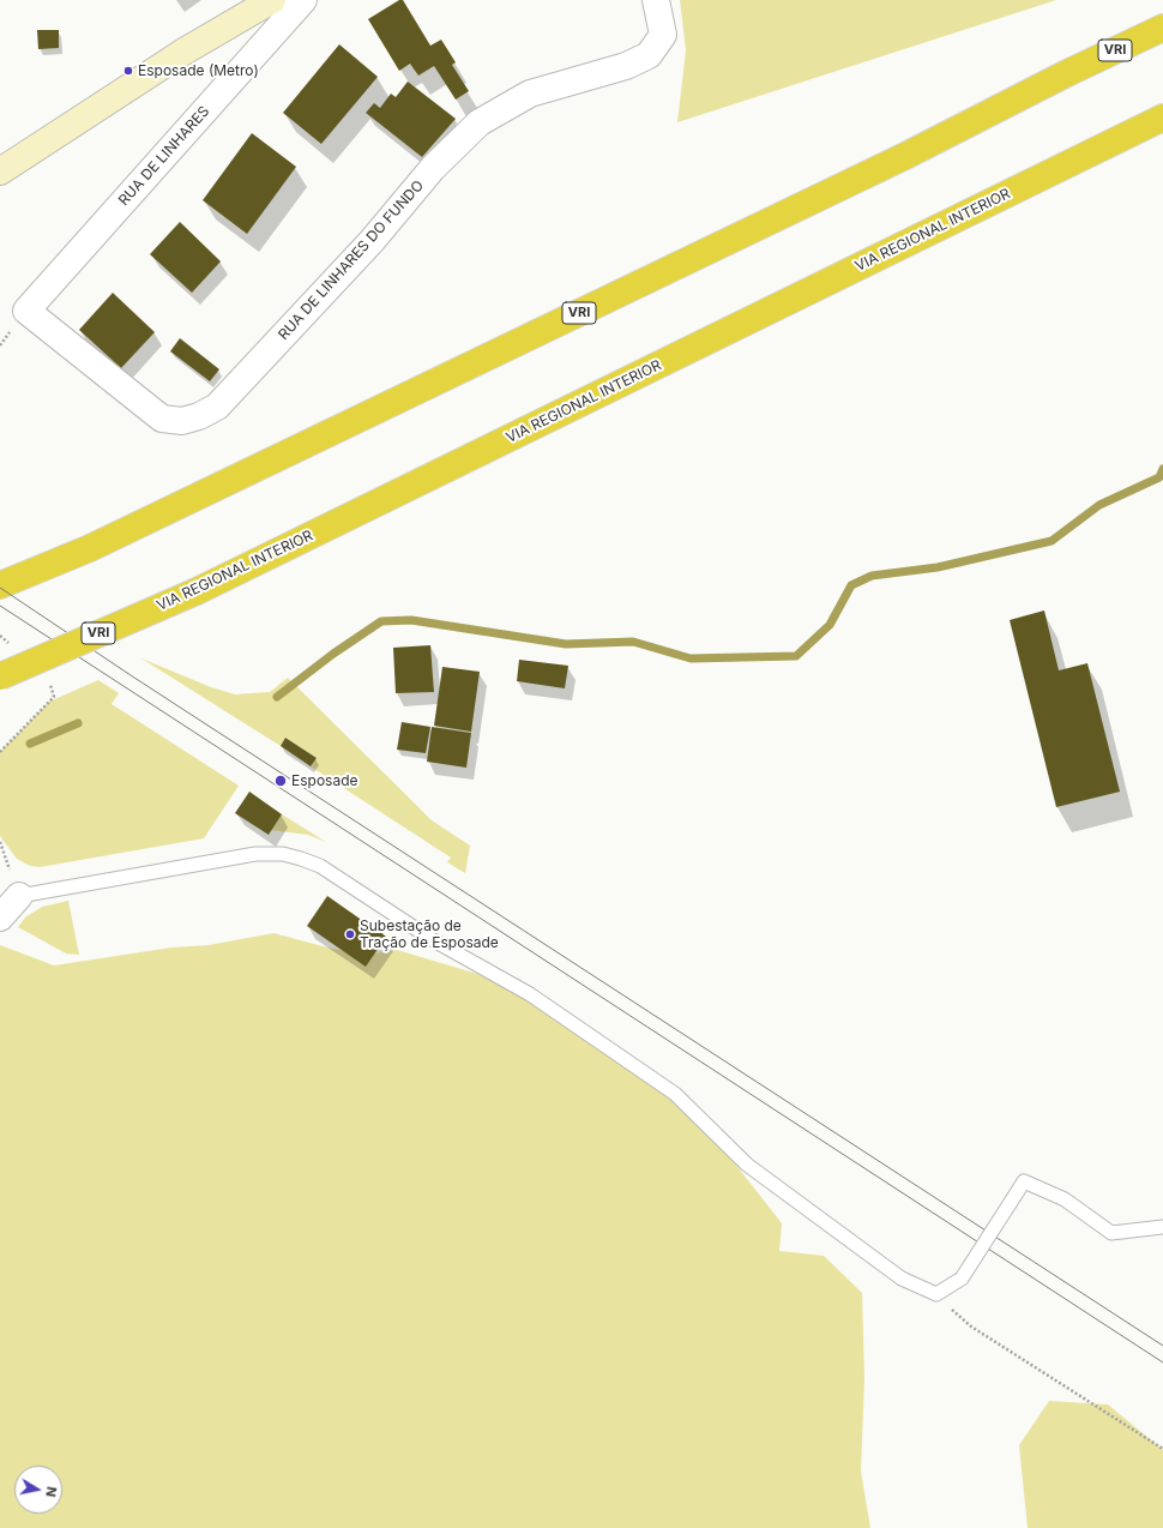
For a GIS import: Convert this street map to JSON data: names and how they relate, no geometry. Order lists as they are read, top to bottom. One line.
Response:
{"streets":{"highway":["VRI","VIA REGIONAL INTERIOR"],"street":["RUA DE LINHARES","RUA DE LINHARES DO FUNDO"]},"crossings":[["RUA DE LINHARES","RUA DE LINHARES DO FUNDO"]],"places":["Esposade (Metro)","Esposade","Subestação de Tração de Esposade"],"north":"right"}
